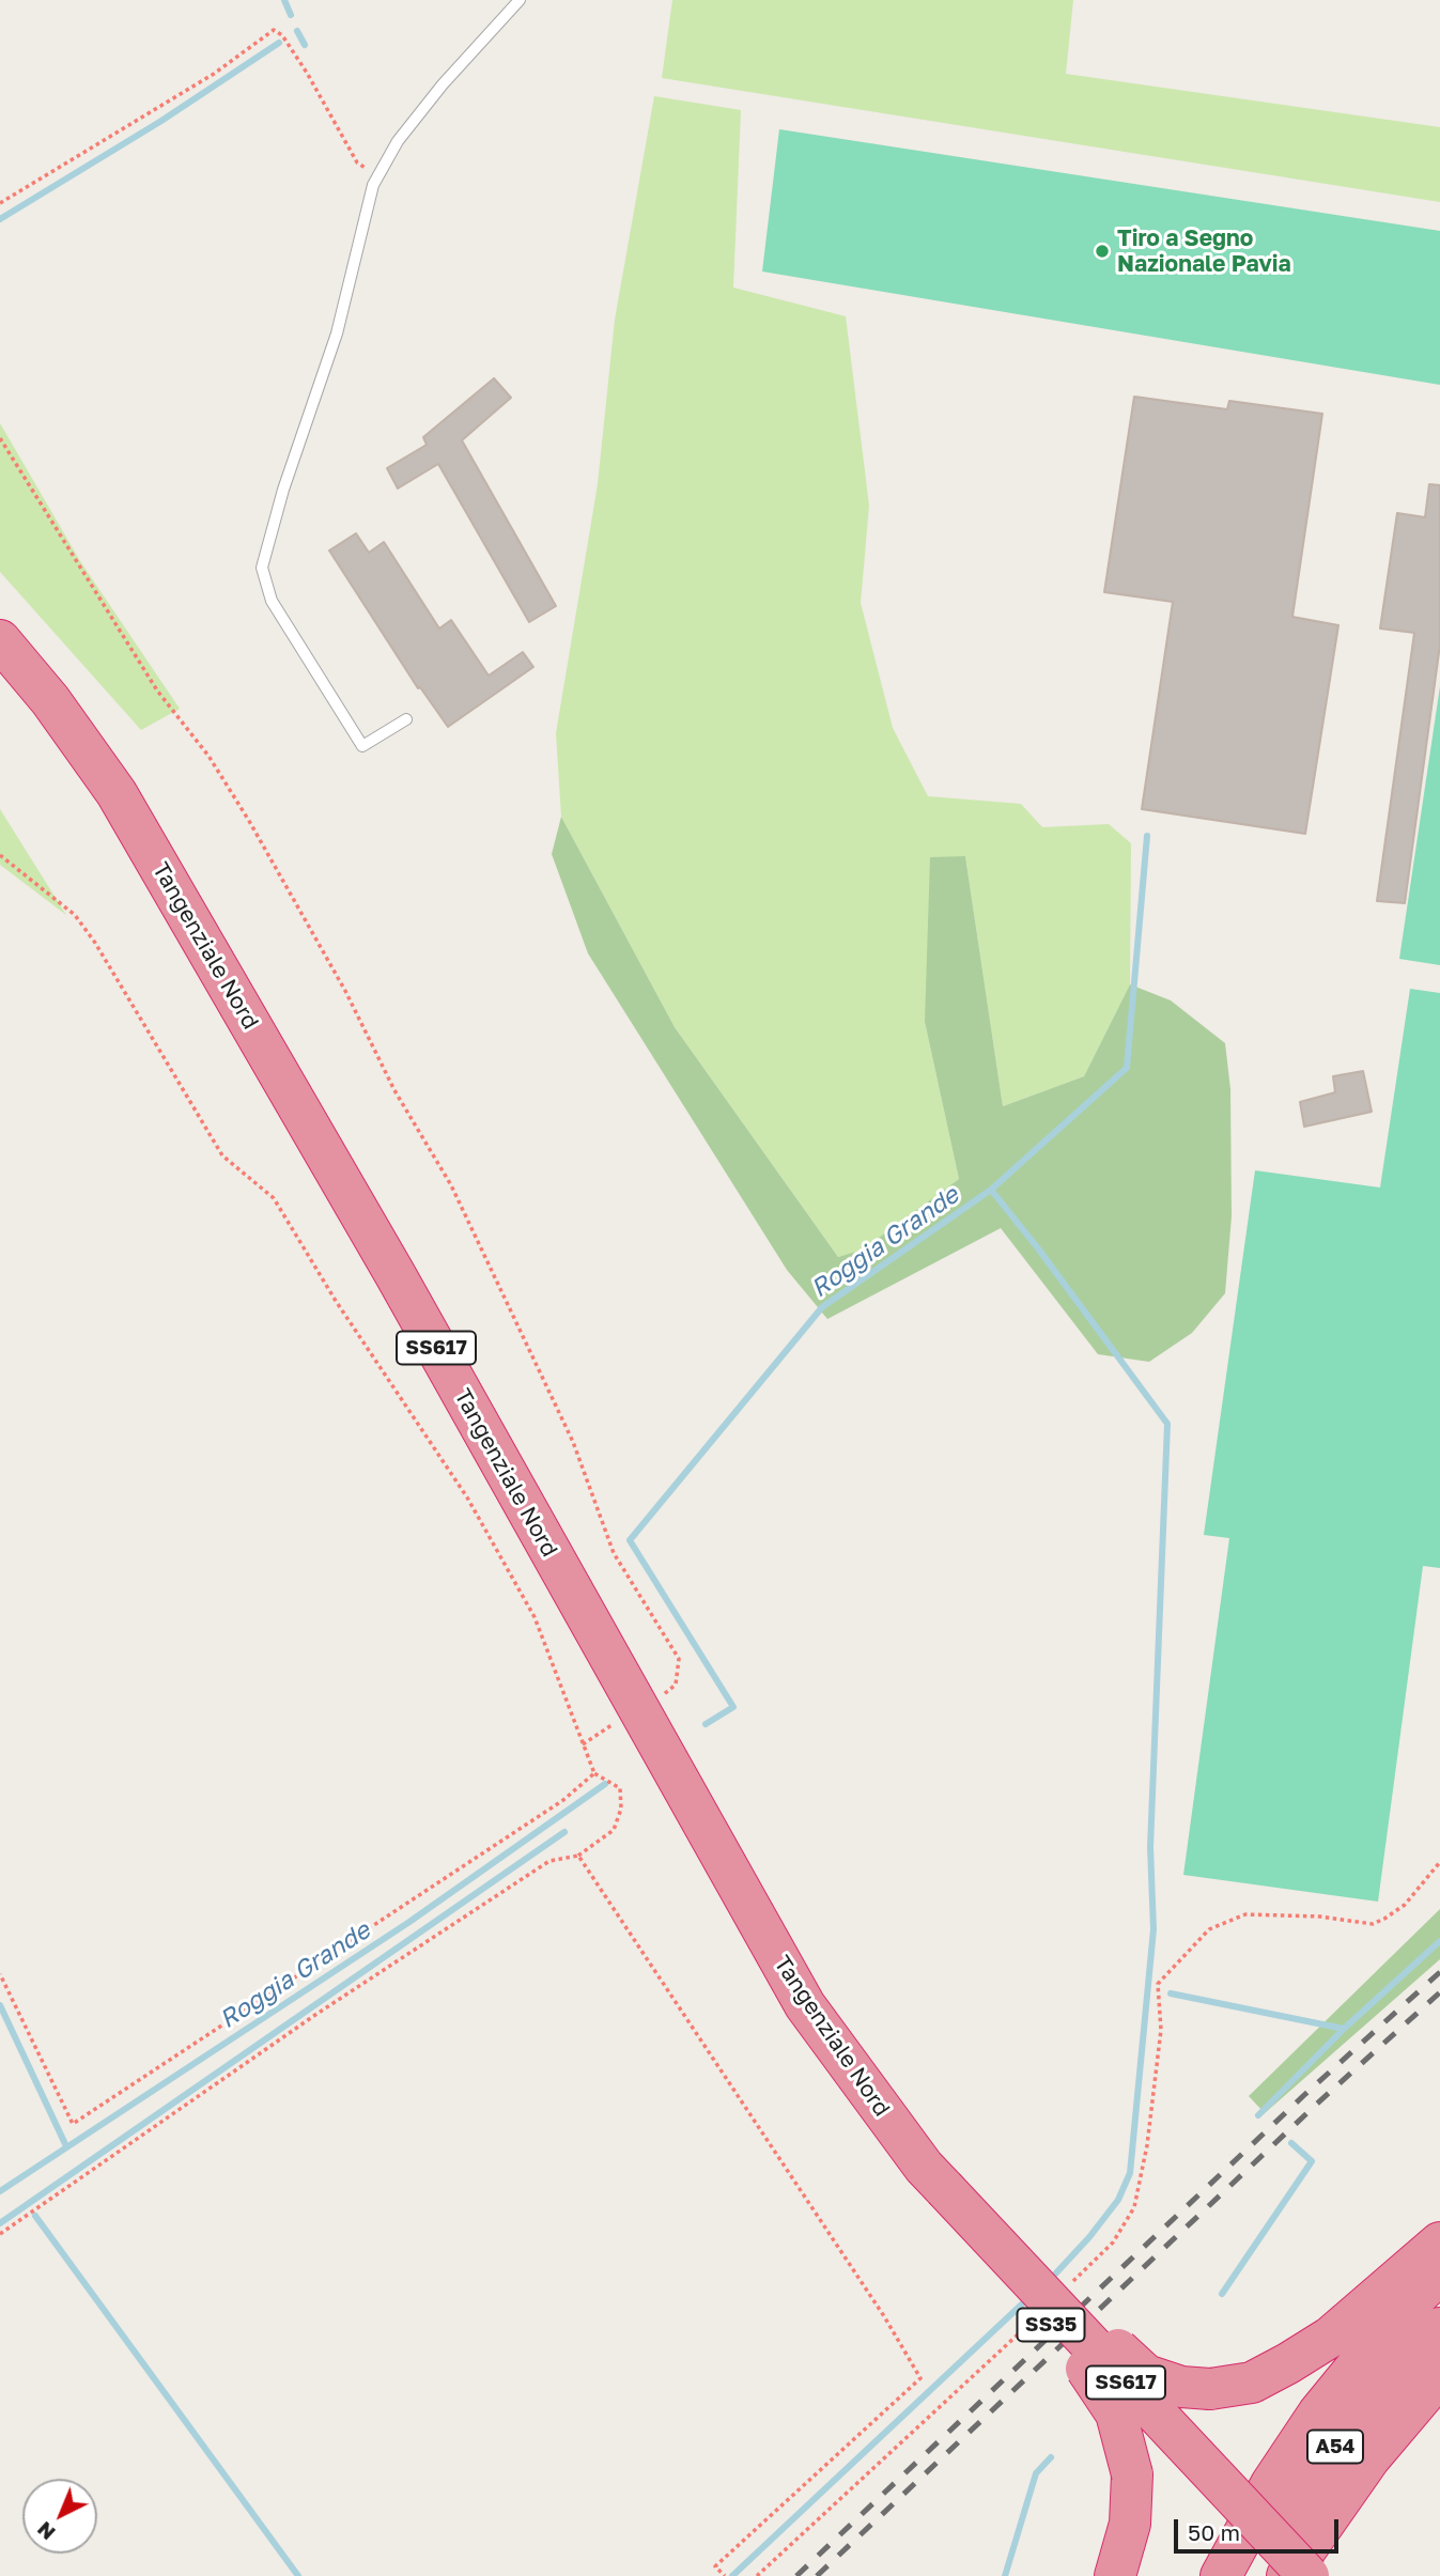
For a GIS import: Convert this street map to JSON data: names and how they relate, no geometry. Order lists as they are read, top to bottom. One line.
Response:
{"streets":{"highway":["Tangenziale Nord","SS617","SS35","A54"]},"crossings":[["Tangenziale Nord","SS617"],["Tangenziale Nord","SS35"],["SS617","SS35"]],"water":["Roggia Grande"],"places":["Tiro a Segno Nazionale Pavia"],"scale_bar":"50 m","north":"bottom left"}
